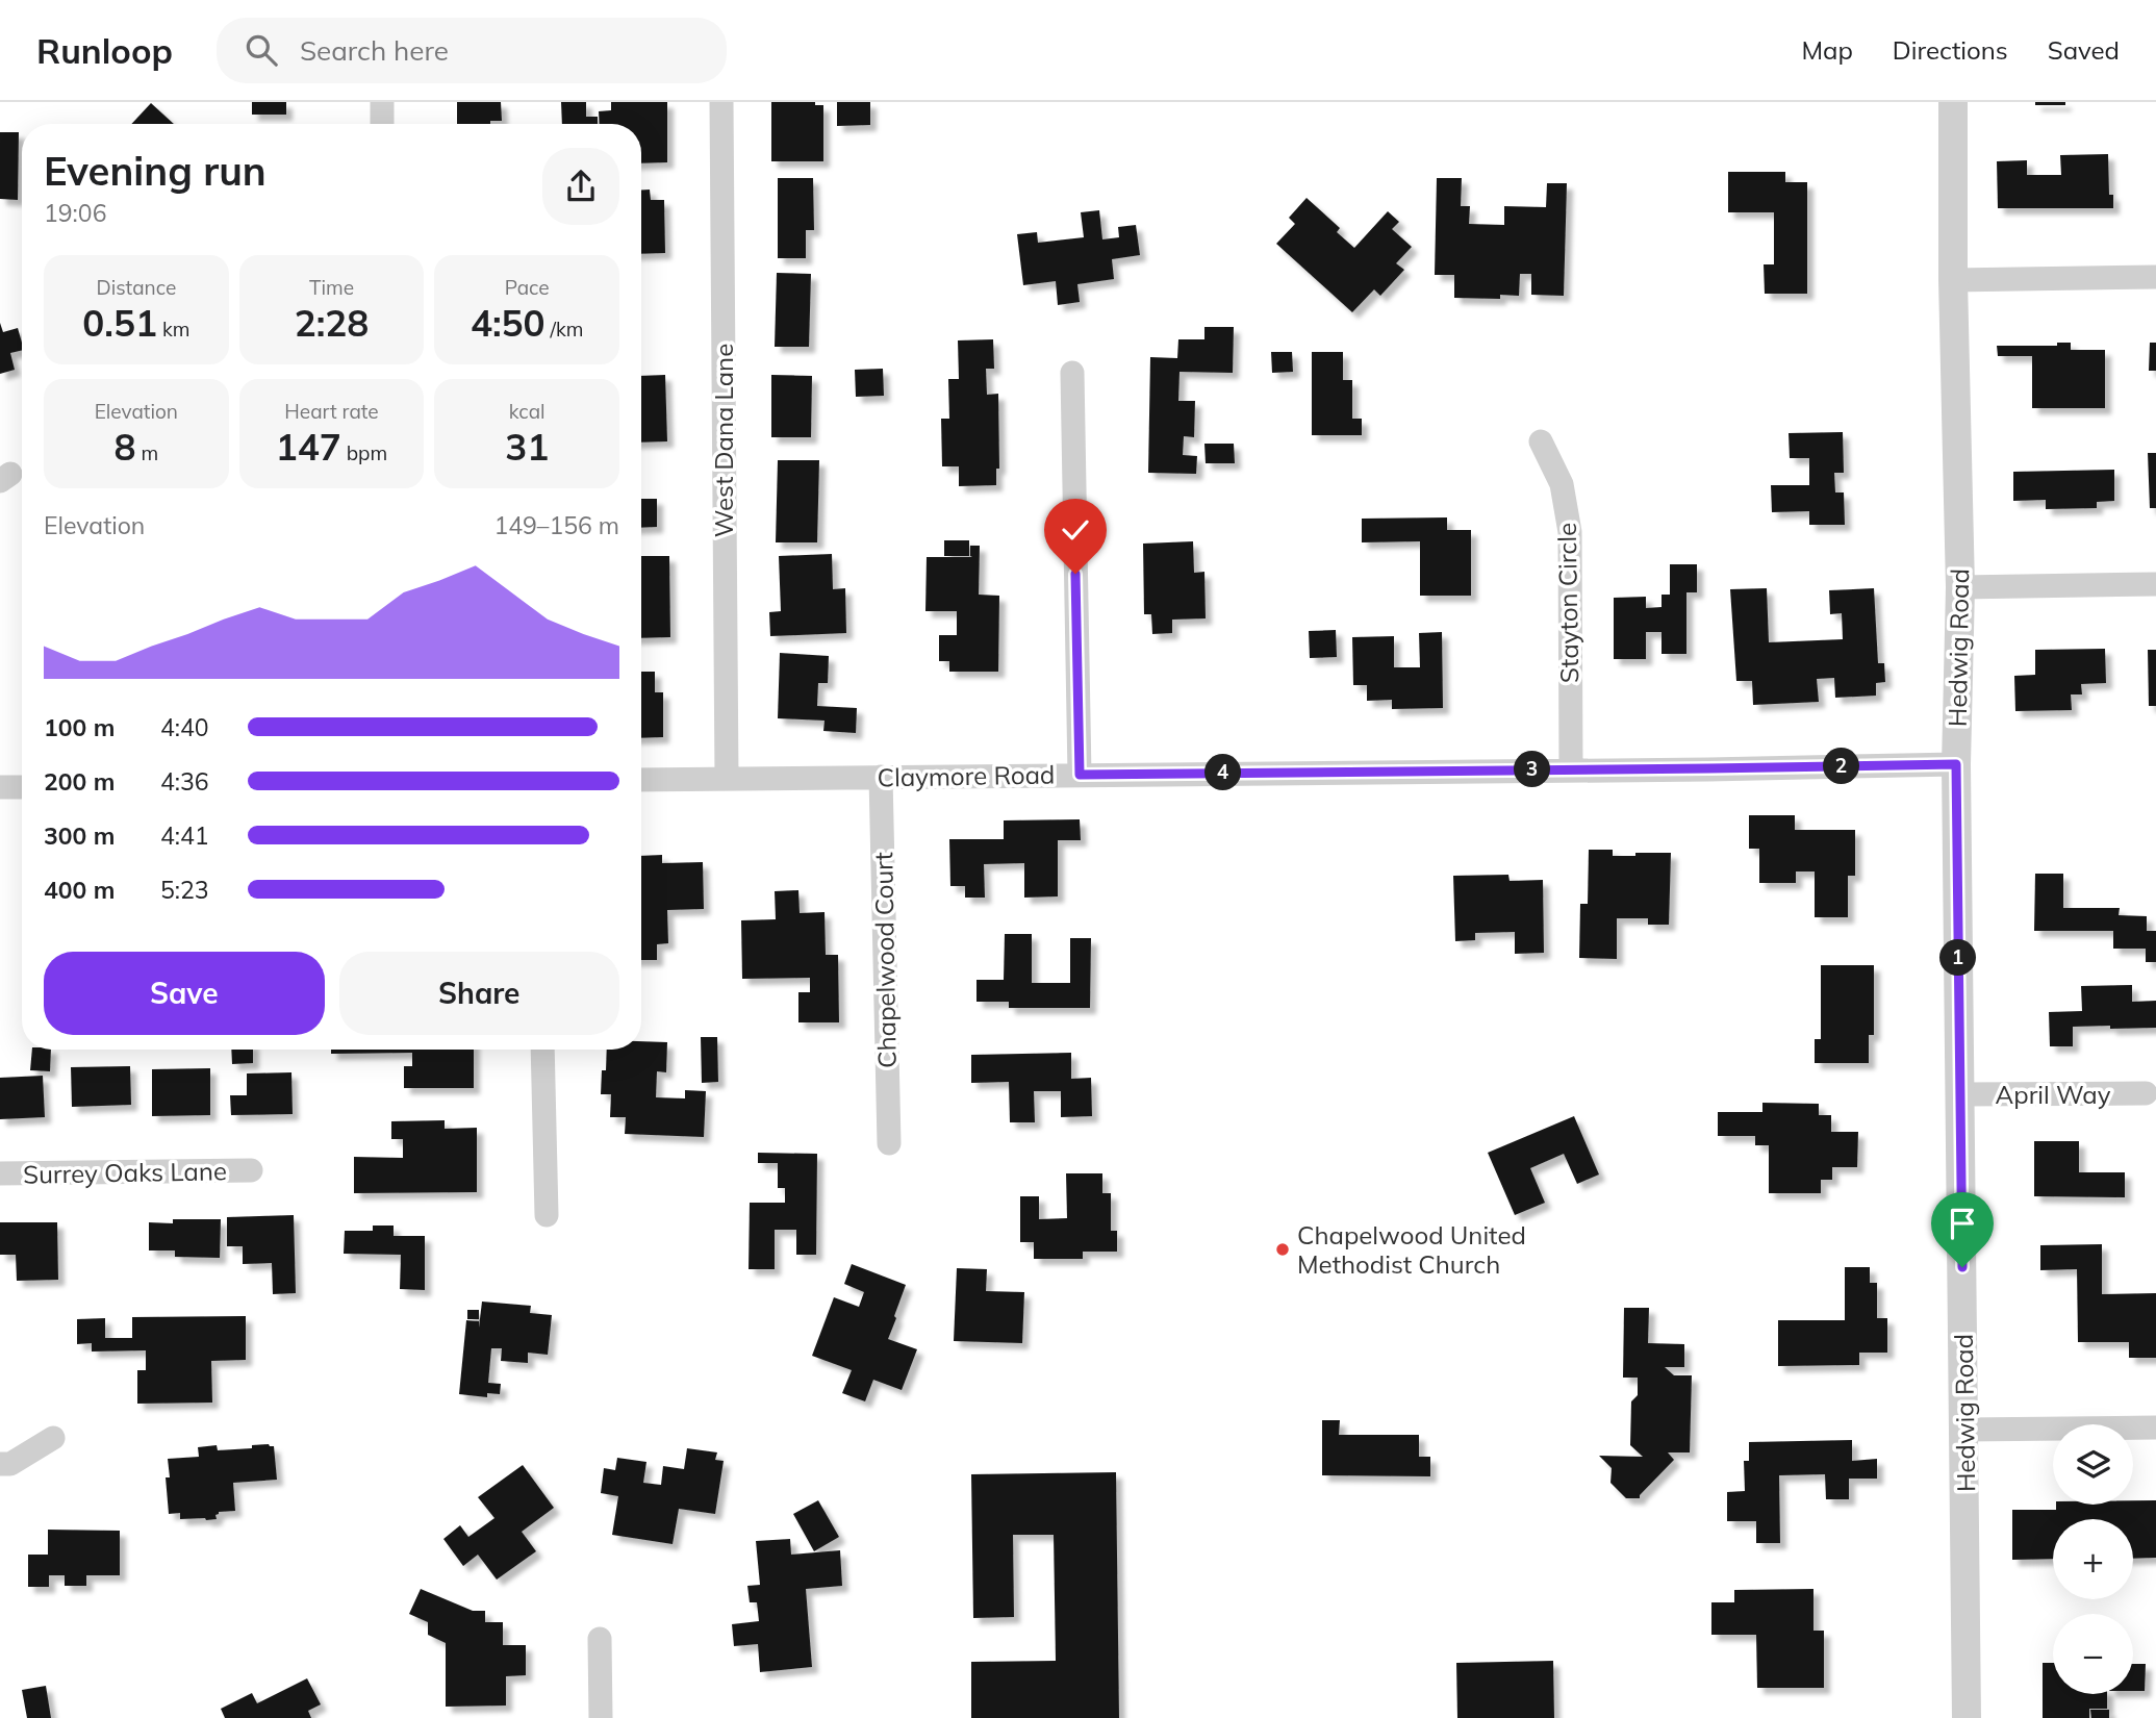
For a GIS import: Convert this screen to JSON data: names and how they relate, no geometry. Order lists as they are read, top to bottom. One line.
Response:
{"streets":{"street":["West Dana Lane","Stayton Circle","Hedwig Road","Claymore Road","Chapelwood Court","April Way","Surrey Oaks Lane"]},"crossings":[["West Dana Lane","Claymore Road"],["Stayton Circle","Claymore Road"],["Hedwig Road","Claymore Road"],["Hedwig Road","April Way"],["Claymore Road","Chapelwood Court"]],"places":["Chapelwood United Methodist Church"],"page":{"header":"Runloop","search":"Search here","nav":["Map","Directions","Saved"],"heading":["Evening run","19:06"],"stats":[["Distance","0.51 km"],["Time","2:28"],["Pace","4:50 /km"],["Elevation","8 m"],["Heart rate","147 bpm"],["kcal","31"]],"chart":["Elevation","149–156 m"],"list":[{"name":"100 m","note":"4:40"},{"name":"200 m","note":"4:36"},{"name":"300 m","note":"4:41"},{"name":"400 m","note":"5:23"}],"pins":["2","3","4","1"],"buttons":["Save","Share"],"map_buttons":["+","−"]}}
